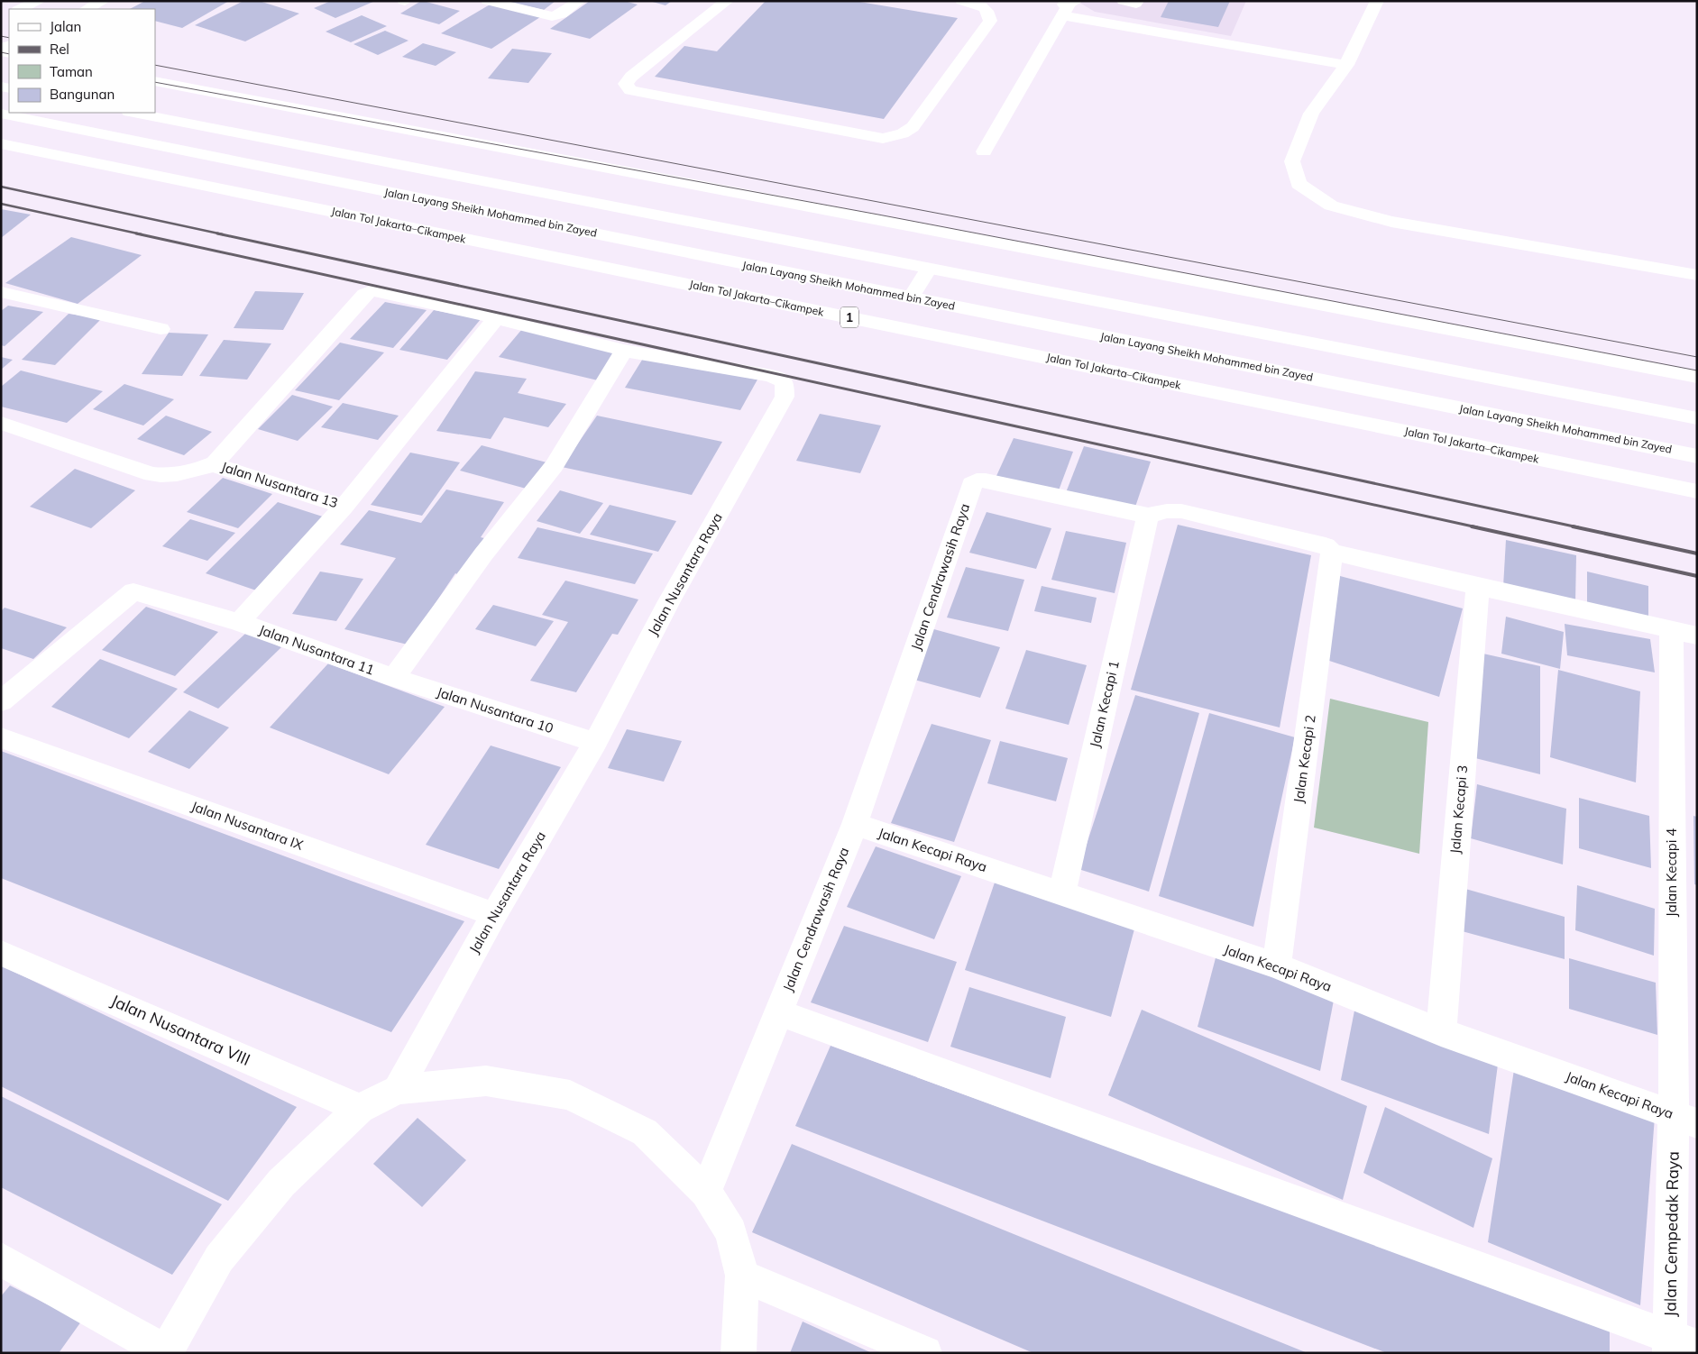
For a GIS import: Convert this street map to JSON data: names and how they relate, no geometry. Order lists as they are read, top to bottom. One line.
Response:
{"streets":{"main road":["Jalan Layang Sheikh Mohammed bin Zayed","Jalan Tol Jakarta–Cikampek","1","Jalan Nusantara 13","Jalan Nusantara Raya","Jalan Cendrawasih Raya","Jalan Nusantara 11","Jalan Kecapi 1","Jalan Nusantara 10","Jalan Kecapi 2","Jalan Kecapi 3","Jalan Nusantara IX","Jalan Kecapi Raya","Jalan Kecapi 4","Jalan Nusantara VIII","Jalan Cempedak Raya"]},"crossings":[["Jalan Nusantara Raya","Jalan Nusantara 10"],["Jalan Nusantara Raya","Jalan Nusantara IX"],["Jalan Cendrawasih Raya","Jalan Kecapi 1"],["Jalan Cendrawasih Raya","Jalan Kecapi Raya"],["Jalan Nusantara 11","Jalan Nusantara 10"],["Jalan Kecapi 1","Jalan Kecapi Raya"],["Jalan Kecapi 2","Jalan Kecapi Raya"],["Jalan Kecapi 3","Jalan Kecapi Raya"],["Jalan Kecapi Raya","Jalan Kecapi 4"],["Jalan Kecapi Raya","Jalan Cempedak Raya"],["Jalan Kecapi 4","Jalan Cempedak Raya"]],"legend":["Jalan","Rel","Taman","Bangunan"]}
